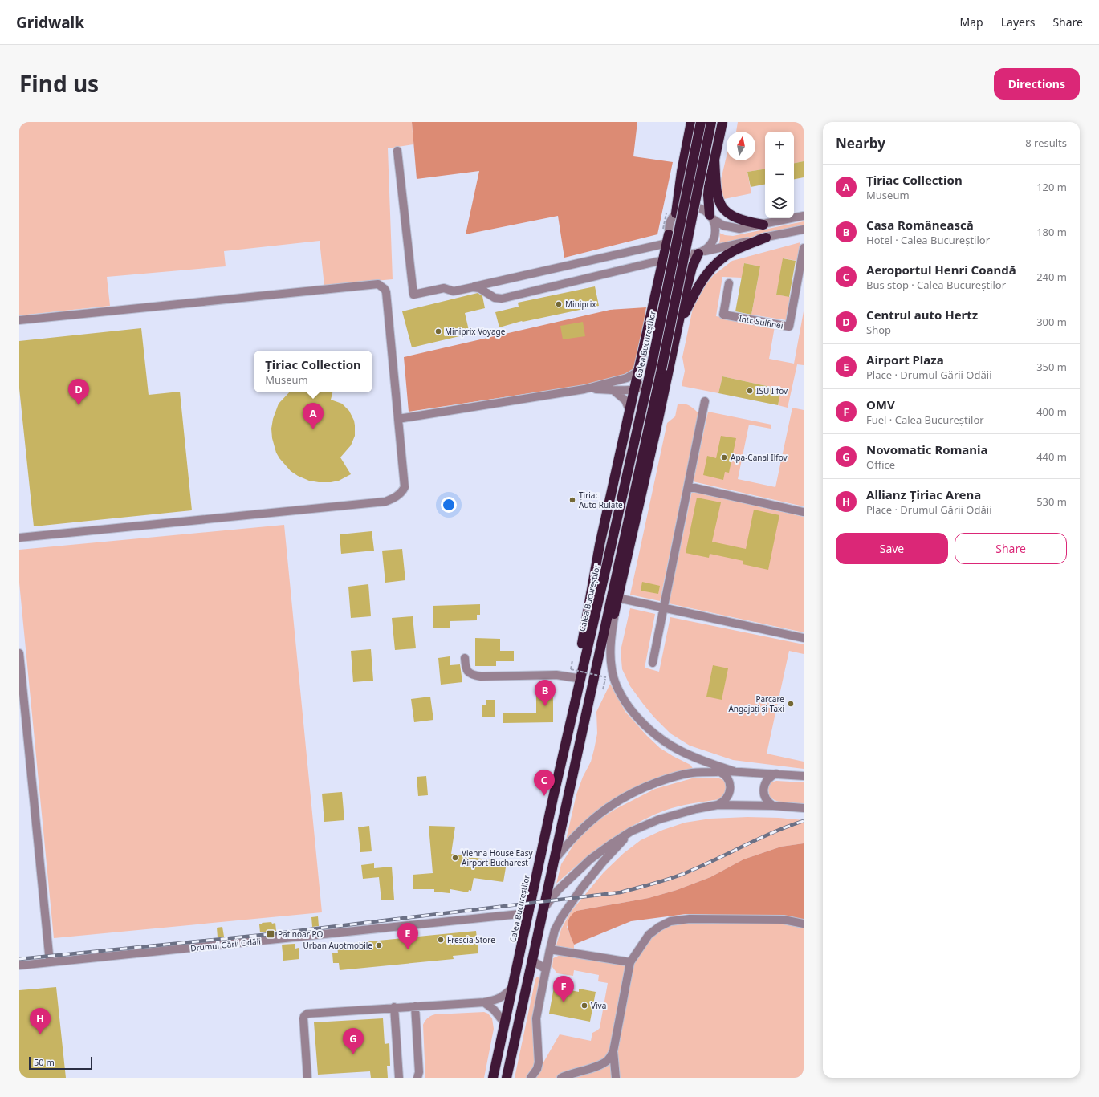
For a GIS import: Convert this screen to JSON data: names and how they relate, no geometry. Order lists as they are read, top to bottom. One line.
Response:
{"streets":{"highway":["Calea Bucureștilor"],"street":["Intr. Sulfinei","Drumul Gării Odăii"]},"crossings":[["Calea Bucureștilor","Drumul Gării Odăii"]],"places":{"other":["Miniprix","Miniprix Voyage","ISU Ilfov","Apa-Canal Ilfov","Țiriac Auto Rulate","Parcare Angajați și Taxi","Vienna House Easy Airport Bucharest","Frescia Store","Urban Auotmobile","Viva"],"transit":["Patinoar PO"]},"scale_bar":"50 m","north":"top","page":{"header":"Gridwalk","nav":["Map","Layers","Share"],"title":"Find us","buttons":["Directions",["Save","Share"]],"heading":["Nearby","8 results"],"map_buttons":["+","−"],"list":[{"mark":"A","name":"Țiriac Collection","note":"Museum","value":"120 m"},{"mark":"B","name":"Casa Românească","note":"Hotel · Calea Bucureștilor","value":"180 m"},{"mark":"C","name":"Aeroportul Henri Coandă","note":"Bus stop · Calea Bucureștilor","value":"240 m"},{"mark":"D","name":"Centrul auto Hertz","note":"Shop","value":"300 m"},{"mark":"E","name":"Airport Plaza","note":"Place · Drumul Gării Odăii","value":"350 m"},{"mark":"F","name":"OMV","note":"Fuel · Calea Bucureștilor","value":"400 m"},{"mark":"G","name":"Novomatic Romania","note":"Office","value":"440 m"},{"mark":"H","name":"Allianz Țiriac Arena","note":"Place · Drumul Gării Odăii","value":"530 m"}],"popup":["Țiriac Collection","Museum"],"pins":["D","A","B","C","E","F","H","G"],"scale":"50 m"}}
